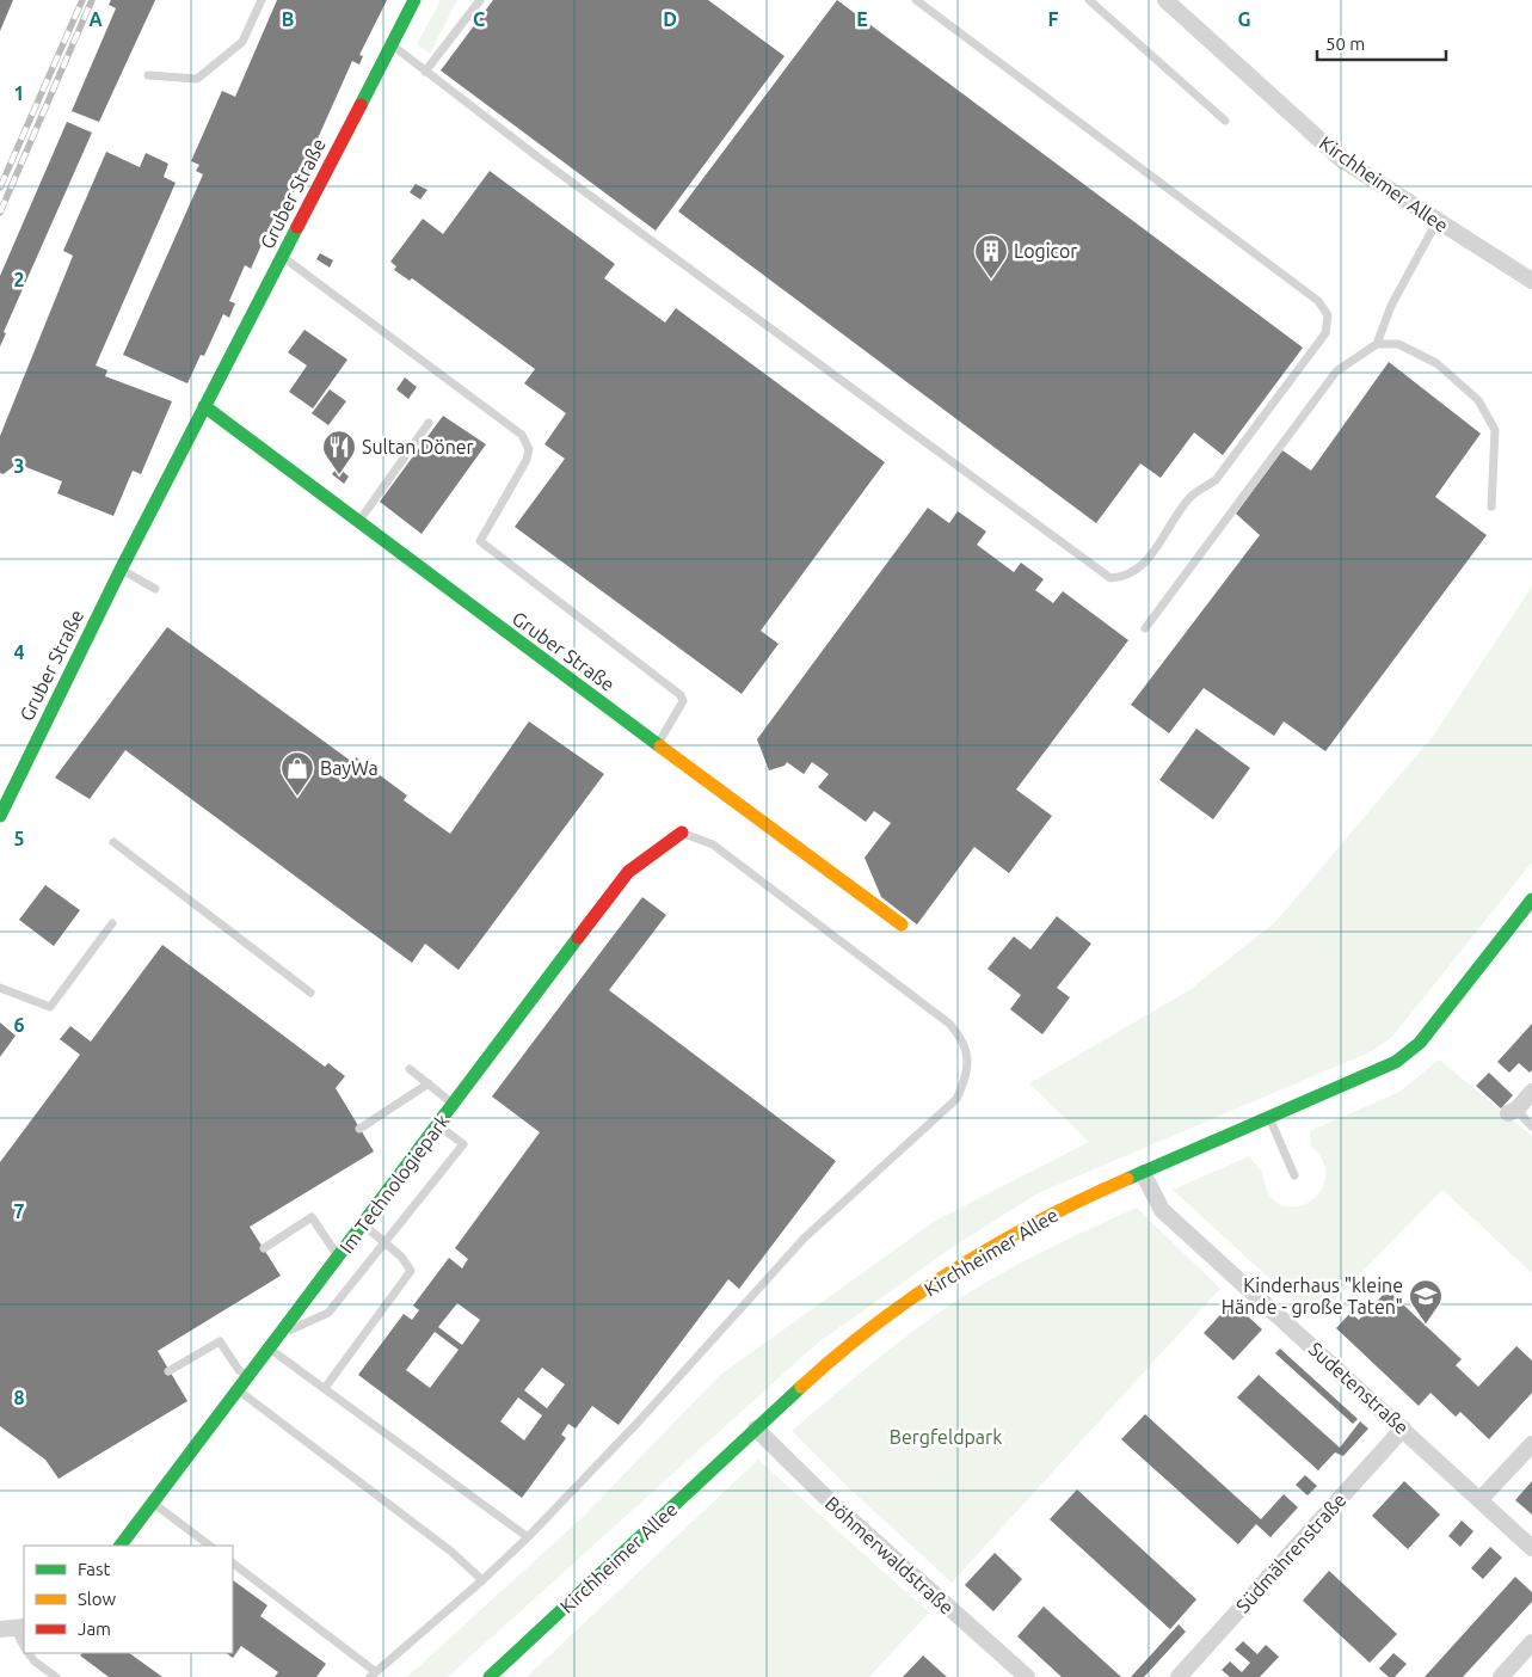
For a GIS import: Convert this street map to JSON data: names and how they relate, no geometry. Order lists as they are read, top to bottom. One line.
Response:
{"streets":{"street":["Kirchheimer Allee","Gruber Straße","Im Technologiepark","Sudetenstraße","Südmährenstraße","Böhmerwaldstraße"]},"crossings":[["Kirchheimer Allee","Sudetenstraße"],["Kirchheimer Allee","Böhmerwaldstraße"],["Sudetenstraße","Südmährenstraße"]],"parks":["Bergfeldpark"],"places":{"building":["Logicor"],"restaurant":["Sultan Döner"],"shop":["BayWa"],"school or university":["Kinderhaus \"kleine Hände - große Taten\""]},"legend":["Fast","Slow","Jam"],"scale_bar":"50 m","grid":{"columns":["A","B","C","D","E","F","G"],"rows":["1","2","3","4","5","6","7","8"]}}
